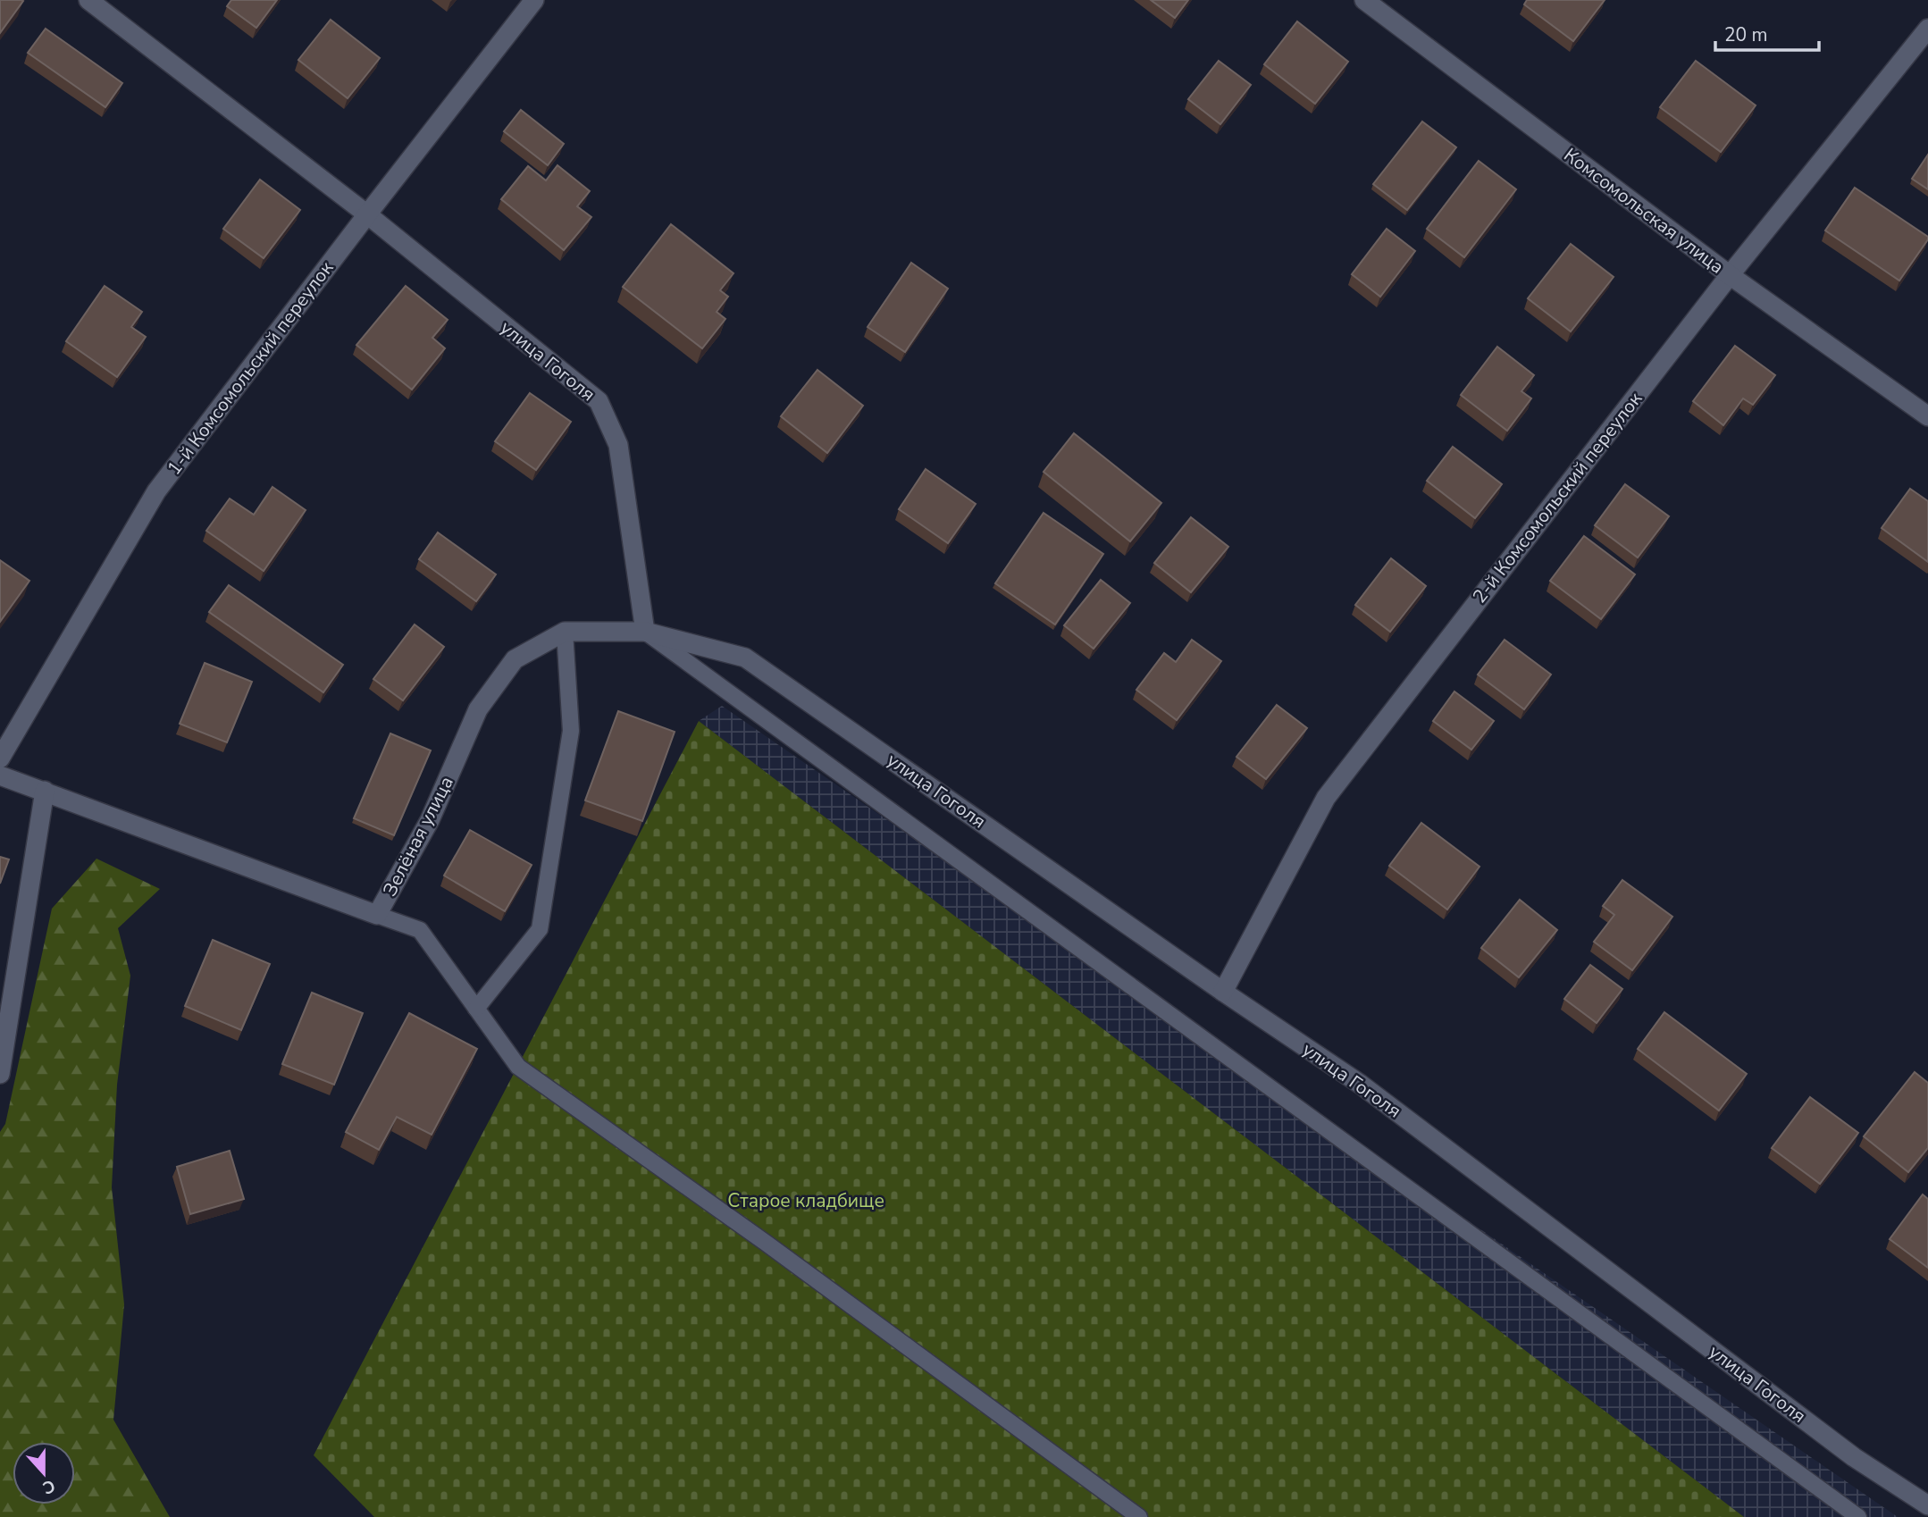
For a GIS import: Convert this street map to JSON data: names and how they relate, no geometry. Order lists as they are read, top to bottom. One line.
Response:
{"streets":{"street":["Комсомольская улица","улица Гоголя","1-й Комсомольский переулок","2-й Комсомольский переулок","Зелёная улица"]},"crossings":[["Комсомольская улица","2-й Комсомольский переулок"],["улица Гоголя","1-й Комсомольский переулок"],["улица Гоголя","2-й Комсомольский переулок"],["улица Гоголя","Зелёная улица"]],"parks":["Старое кладбище"],"scale_bar":"20 m","north":"bottom"}
